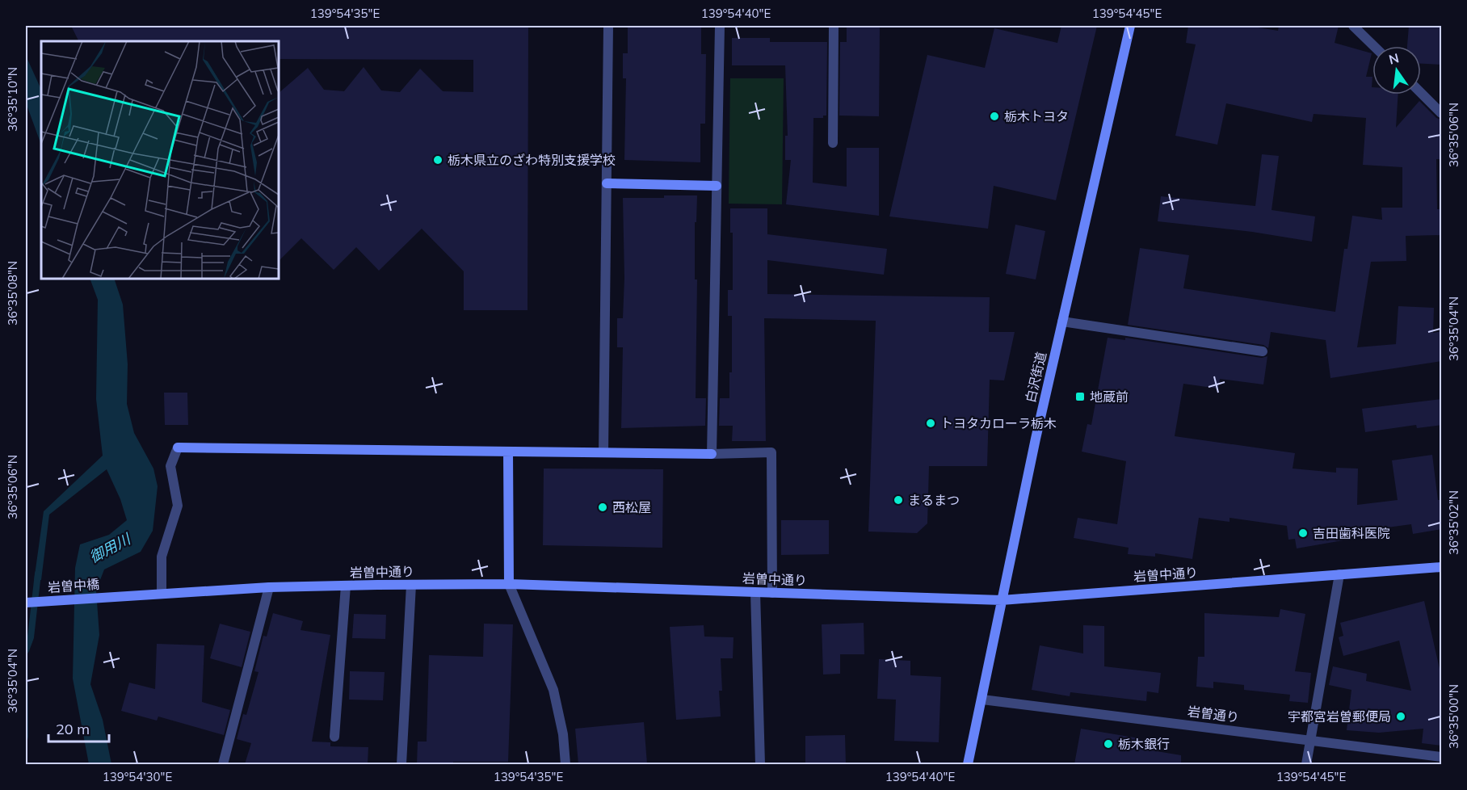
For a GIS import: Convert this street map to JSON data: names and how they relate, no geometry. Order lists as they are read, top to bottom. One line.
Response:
{"streets":{"street":["白沢街道","岩曽中通り","岩曽中橋","岩曽通り"]},"crossings":[["白沢街道","岩曽中通り"],["白沢街道","岩曽通り"],["岩曽中通り","岩曽中橋"]],"water":["御用川"],"places":{"other":["栃木トヨタ","栃木県立のざわ特別支援学校","トヨタカローラ栃木","まるまつ","西松屋","吉田歯科医院","宇都宮岩曽郵便局","栃木銀行"],"transit":["地蔵前"]},"scale_bar":"20 m","north":"top","coordinates":["139°54'35\"E","139°54'40\"E","139°54'45\"E","36°35'10\"N","36°35'06\"N","36°35'08\"N","36°35'04\"N","36°35'02\"N","36°35'00\"N","139°54'30\"E"]}
